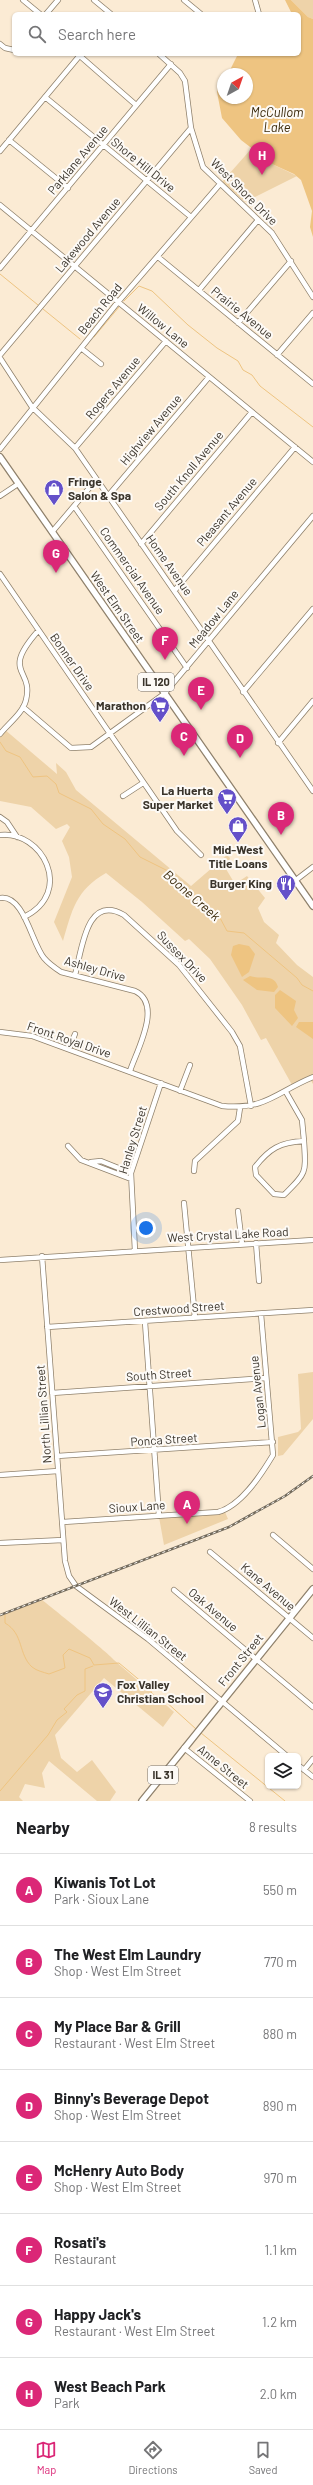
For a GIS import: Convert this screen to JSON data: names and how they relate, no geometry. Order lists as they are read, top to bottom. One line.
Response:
{"streets":{"main road":["West Elm Street","IL 120","Front Street","IL 31"],"street":["Parklane Avenue","Shore Hill Drive","West Shore Drive","Lakewood Avenue","Beach Road","Prairie Avenue","Willow Lane","Rogers Avenue","Highview Avenue","South Knoll Avenue","Pleasant Avenue","Home Avenue","Commercial Avenue","Meadow Lane","Bonner Drive","Sussex Drive","Ashley Drive","Front Royal Drive","Hanley Street","West Crystal Lake Road","Crestwood Street","South Street","Logan Avenue","North Lillian Street","Ponca Street","Sioux Lane","Kane Avenue","Oak Avenue","West Lillian Street","Anne Street"]},"crossings":[["Parklane Avenue","Shore Hill Drive"],["Parklane Avenue","West Shore Drive"],["Parklane Avenue","Willow Lane"],["Shore Hill Drive","Lakewood Avenue"],["Shore Hill Drive","Beach Road"],["West Shore Drive","Lakewood Avenue"],["West Shore Drive","Beach Road"],["Lakewood Avenue","Willow Lane"],["Beach Road","Prairie Avenue"],["Beach Road","Willow Lane"],["Beach Road","Home Avenue"],["Willow Lane","Rogers Avenue"],["Willow Lane","Highview Avenue"],["Willow Lane","South Knoll Avenue"],["Willow Lane","Pleasant Avenue"],["Rogers Avenue","Home Avenue"],["Highview Avenue","Home Avenue"],["South Knoll Avenue","Home Avenue"],["Pleasant Avenue","Home Avenue"],["Home Avenue","Meadow Lane"],["Commercial Avenue","Meadow Lane"],["West Elm Street","Meadow Lane"],["Meadow Lane","Bonner Drive"],["Sussex Drive","Ashley Drive"],["Sussex Drive","Front Royal Drive"],["Ashley Drive","Front Royal Drive"],["Front Royal Drive","Hanley Street"],["Hanley Street","West Crystal Lake Road"],["West Crystal Lake Road","North Lillian Street"],["Crestwood Street","Logan Avenue"],["Crestwood Street","North Lillian Street"],["South Street","Logan Avenue"],["South Street","North Lillian Street"],["Logan Avenue","Ponca Street"],["Logan Avenue","Sioux Lane"],["North Lillian Street","Ponca Street"],["North Lillian Street","Sioux Lane"],["North Lillian Street","West Lillian Street"],["Kane Avenue","Front Street"],["Oak Avenue","Front Street"],["West Lillian Street","Front Street"],["Front Street","Anne Street"]],"water":["McCullom Lake","Boone Creek"],"places":{"shop":["Fringe Salon & Spa","Mid-West Title Loans"],"supermarket":["Marathon","La Huerta Super Market"],"restaurant":["Burger King"],"school or university":["Fox Valley Christian School"]},"north":"top right","page":{"search":"Search here","pins":["H","G","F","E","C","D","B","A"],"heading":["Nearby","8 results"],"list":[{"mark":"A","name":"Kiwanis Tot Lot","note":"Park · Sioux Lane","value":"550 m"},{"mark":"B","name":"The West Elm Laundry","note":"Shop · West Elm Street","value":"770 m"},{"mark":"C","name":"My Place Bar & Grill","note":"Restaurant · West Elm Street","value":"880 m"},{"mark":"D","name":"Binny's Beverage Depot","note":"Shop · West Elm Street","value":"890 m"},{"mark":"E","name":"McHenry Auto Body","note":"Shop · West Elm Street","value":"970 m"},{"mark":"F","name":"Rosati's","note":"Restaurant","value":"1.1 km"},{"mark":"G","name":"Happy Jack's","note":"Restaurant · West Elm Street","value":"1.2 km"},{"mark":"H","name":"West Beach Park","note":"Park","value":"2.0 km"}],"nav":["Map","Directions","Saved"]}}
